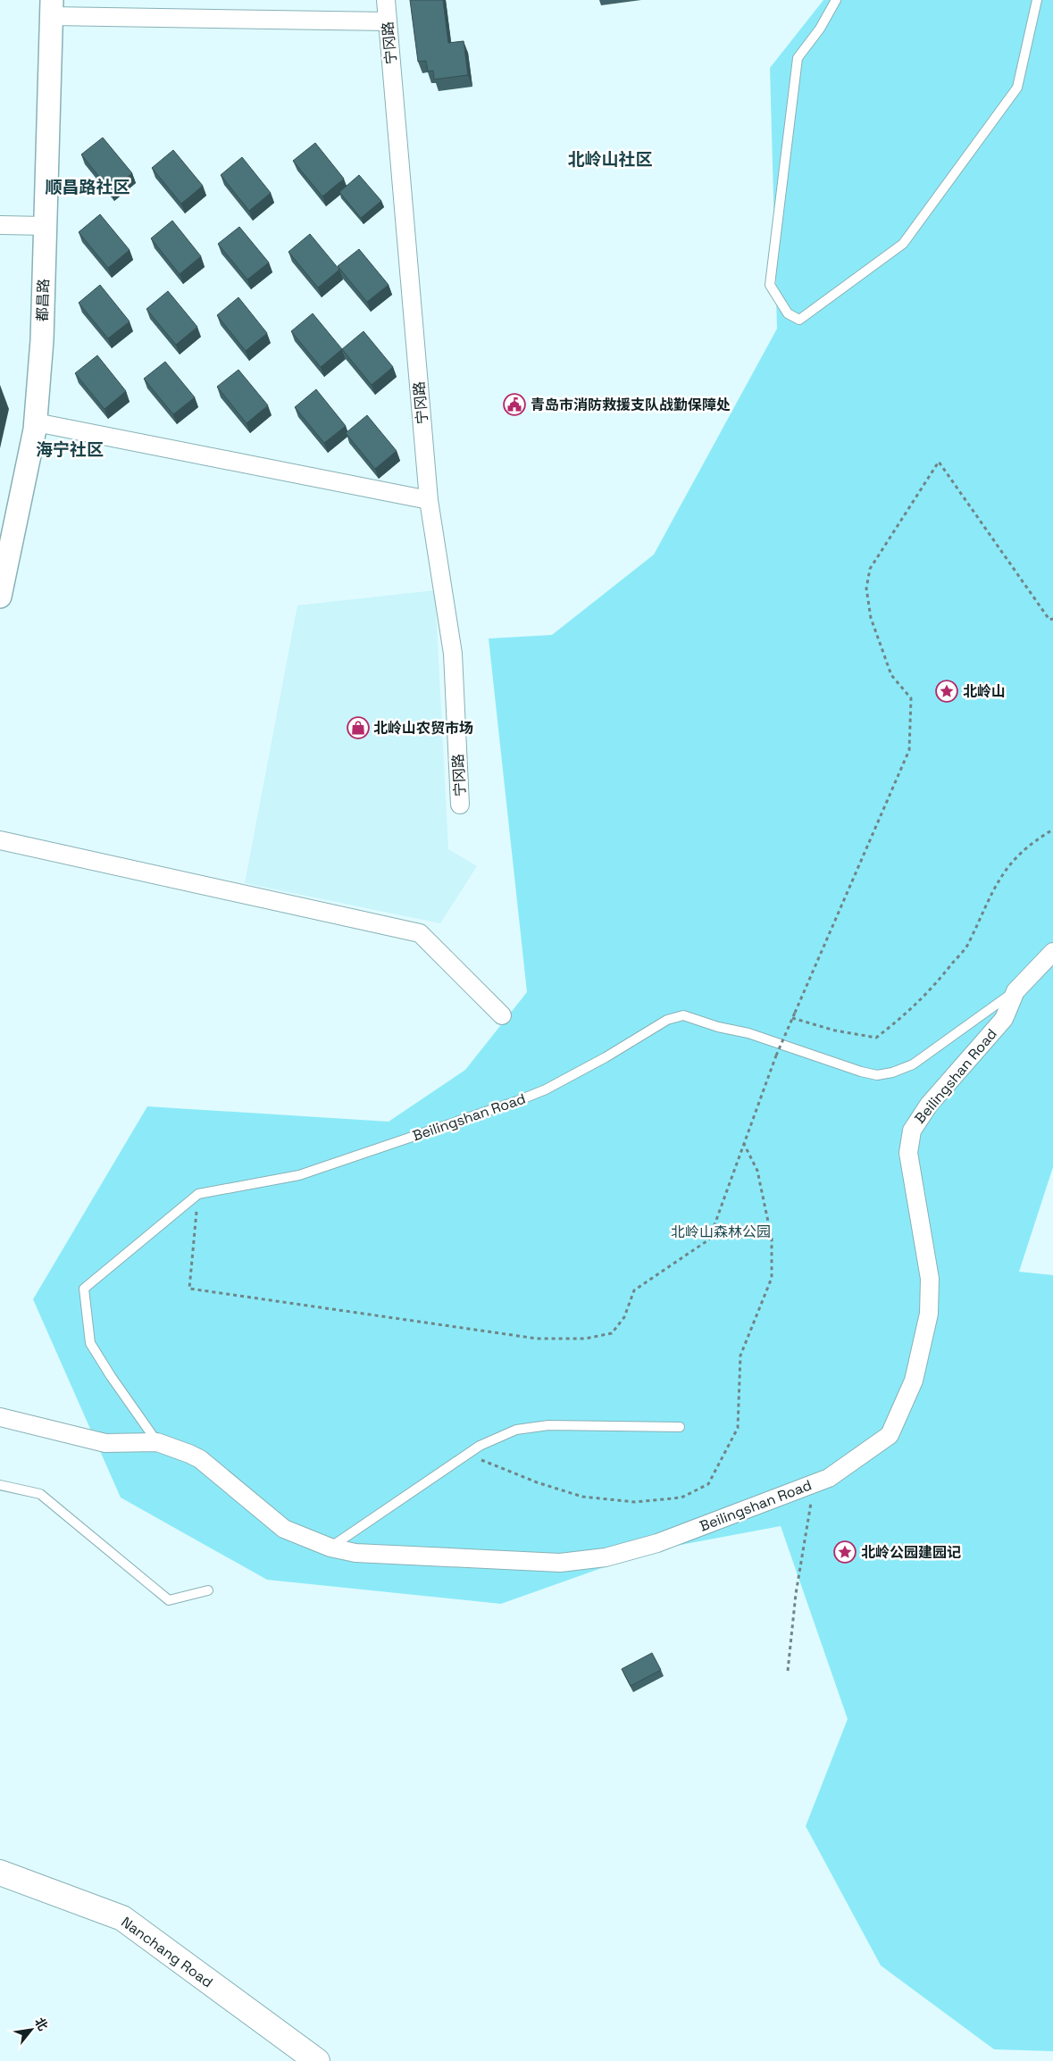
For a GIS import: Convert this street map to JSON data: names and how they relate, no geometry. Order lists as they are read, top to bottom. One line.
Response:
{"streets":{"main road":["Nanchang Road"],"street":["宁冈路","都昌路","Beilingshan Road"]},"districts":["北岭山社区","顺昌路社区","海宁社区"],"parks":["北岭山森林公园"],"places":{"public building":["青岛市消防救援支队战勤保障处"],"place":["北岭山","北岭公园建园记"],"shop":["北岭山农贸市场"]},"north":"top right"}
